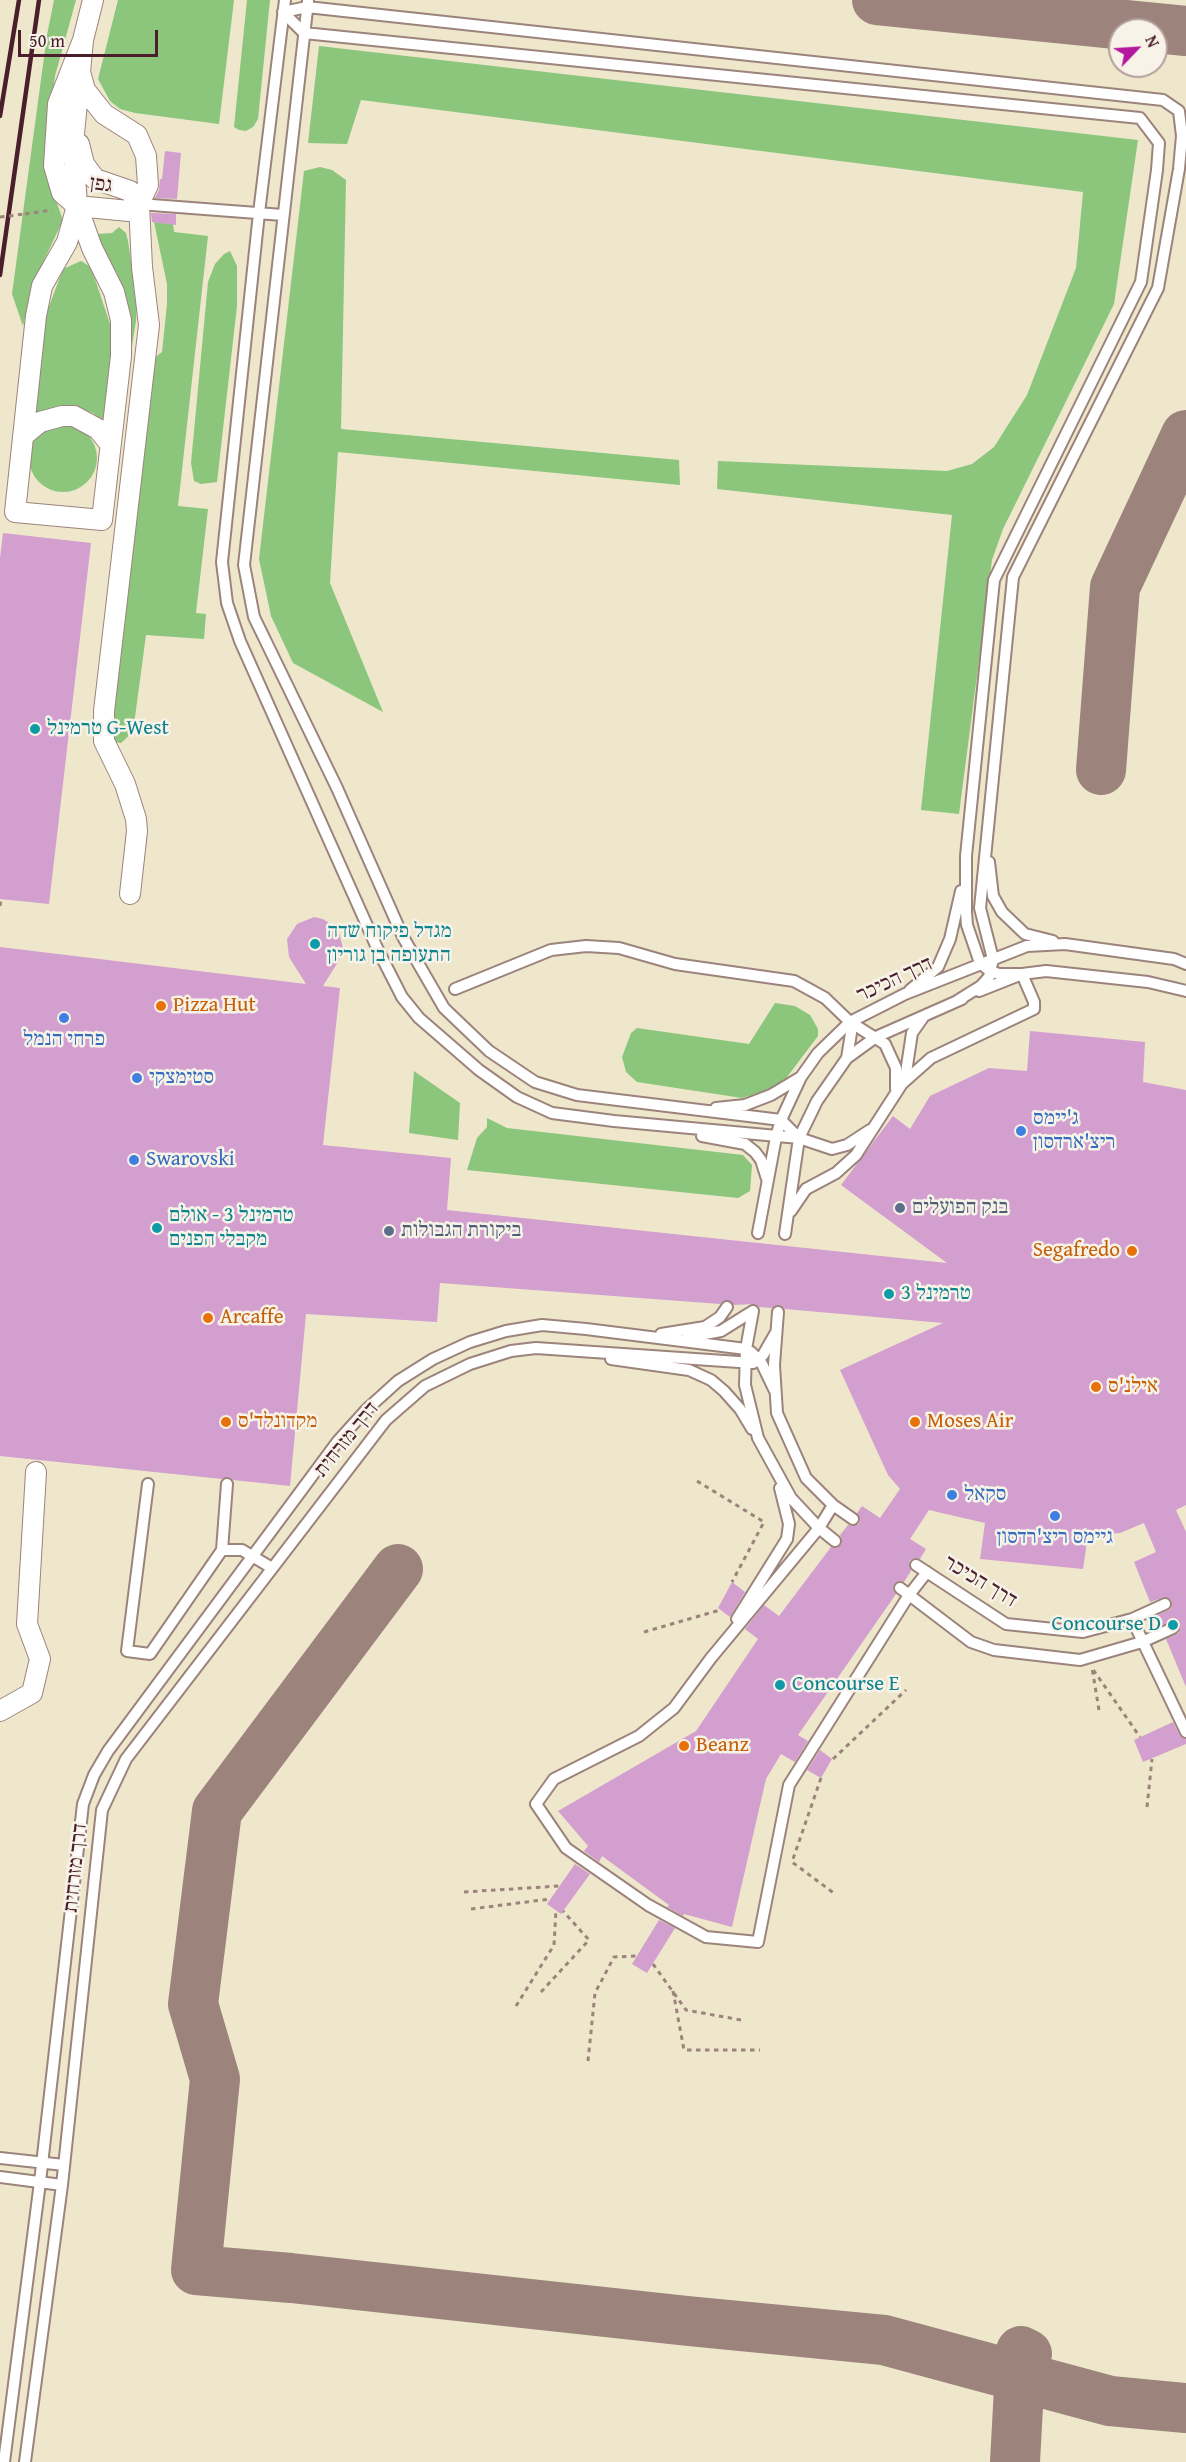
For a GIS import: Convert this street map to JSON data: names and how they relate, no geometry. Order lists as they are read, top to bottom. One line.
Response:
{"streets":{"street":["גפן"],"lane":["דרך הכיכר","דרך מזרחית"]},"places":["טרמינל G-West","מגדל פיקוח שדה התעופה בן גוריון","Pizza Hut","פרחי הנמל","סטימצקי","ג'יימס ריצ'ארדסון","Swarovski","בנק הפועלים","טרמינל 3 - אולם מקבלי הפנים","ביקורת הגבולות","Segafredo","טרמינל 3","Arcaffe","אילנ'ס","מקדונלד'ס","Moses Air","סקאל","גיימס ריצ'רדסון","Concourse D","Concourse E","Beanz"],"scale_bar":"50 m","north":"top right"}
